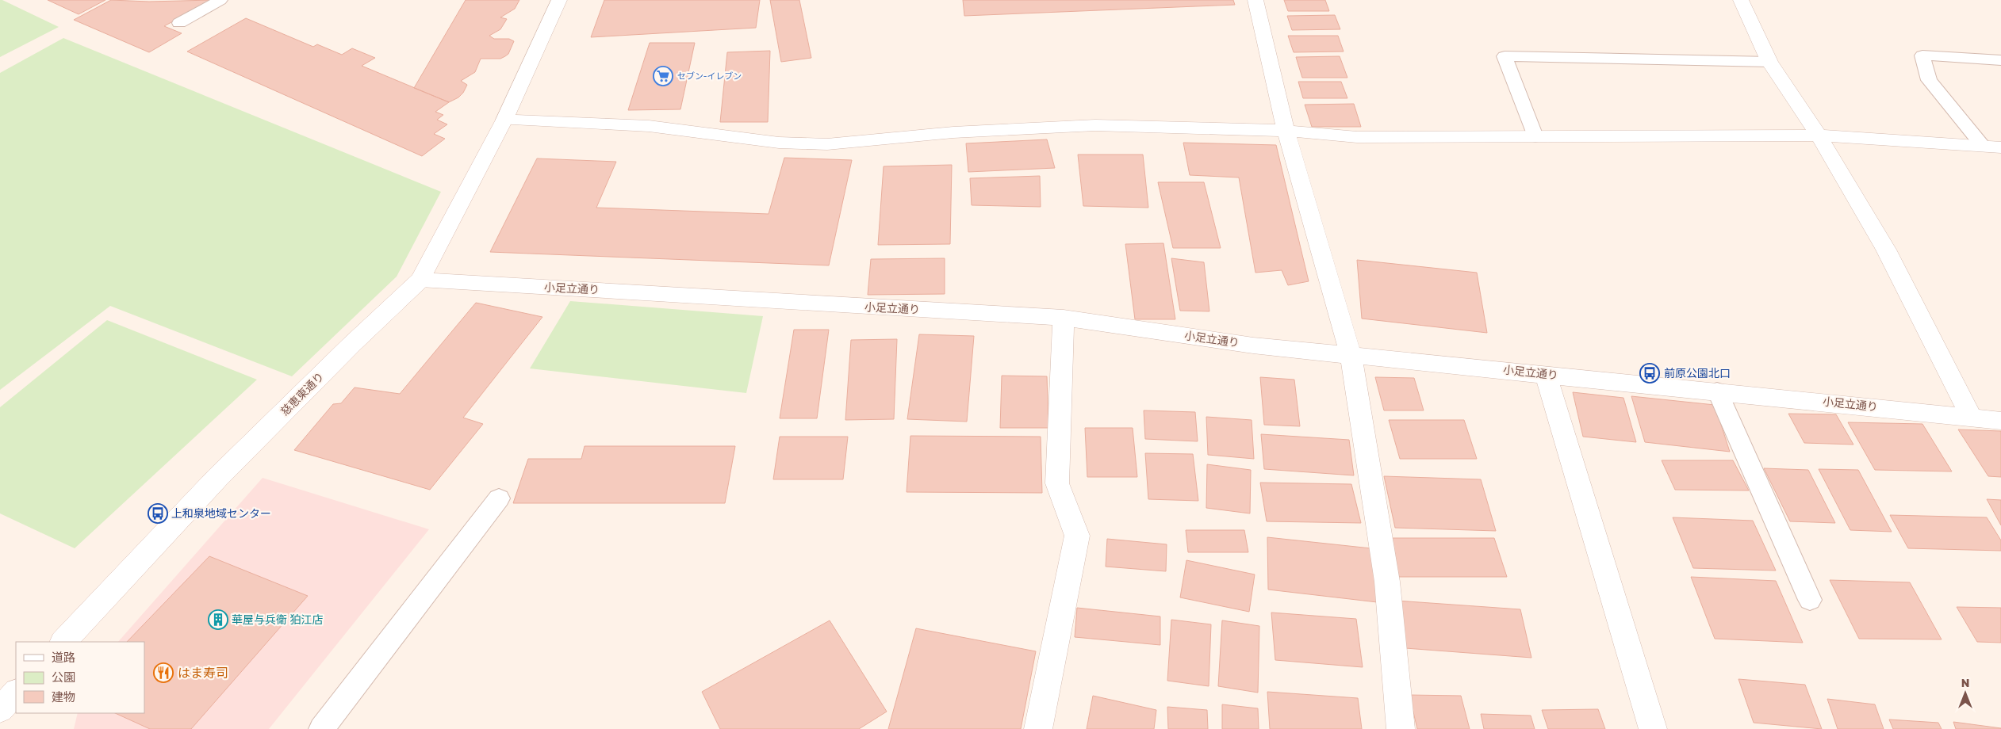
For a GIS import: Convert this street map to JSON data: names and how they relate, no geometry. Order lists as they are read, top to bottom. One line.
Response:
{"streets":{"street":["小足立通り","慈恵東通り"]},"crossings":[["小足立通り","慈恵東通り"]],"places":{"supermarket":["セブン-イレブン"],"bus stop":["前原公園北口","上和泉地域センター"],"building":["華屋与兵衛 狛江店"],"restaurant":["はま寿司"]},"legend":["道路","公園","建物"],"north":"top"}
